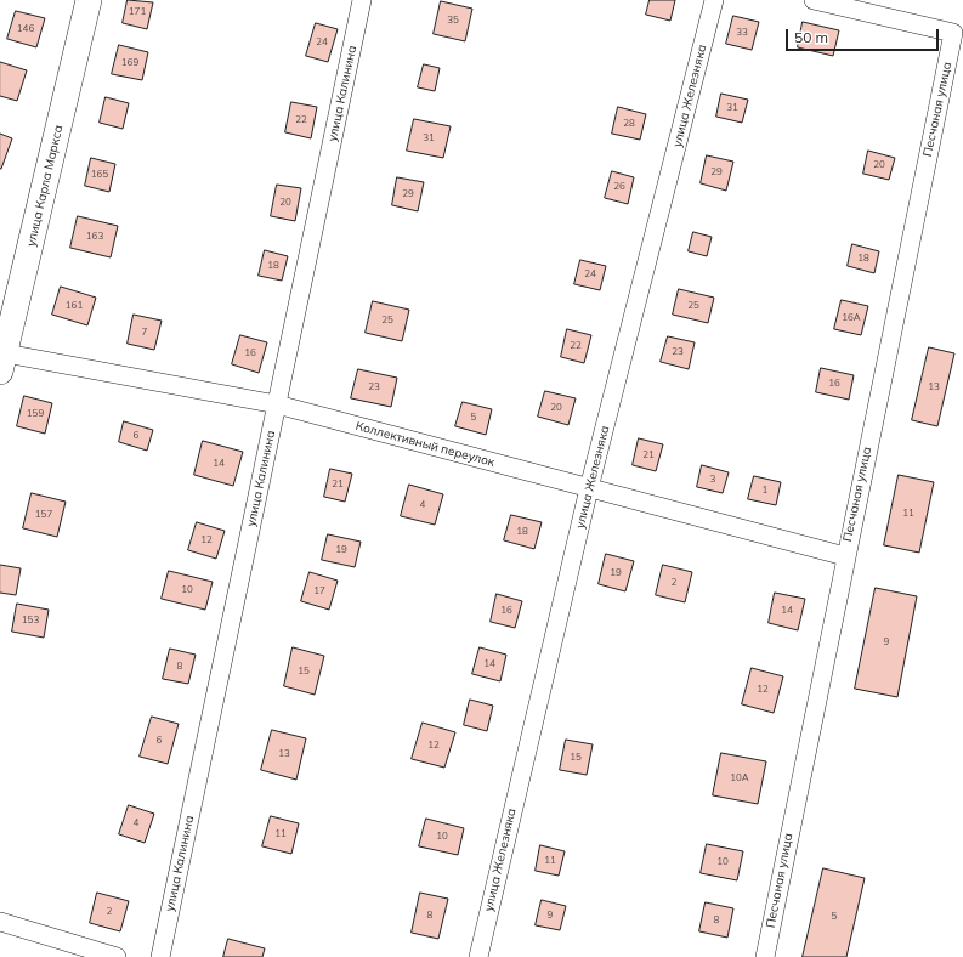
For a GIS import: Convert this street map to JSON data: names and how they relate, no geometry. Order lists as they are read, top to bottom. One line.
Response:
{"streets":{"main road":["улица Карла Маркса"],"street":["улица Калинина","улица Железняка","Песчаная улица","Коллективный переулок"]},"crossings":[["улица Калинина","Коллективный переулок"],["улица Железняка","Коллективный переулок"],["Песчаная улица","Коллективный переулок"],["улица Карла Маркса","Коллективный переулок"]],"house_numbers":["171","35","146","33","24","169","31","22","28","31","20","29","165","26","29","20","163","18","18","24","161","25","16А","25","7","22","23","16","16","23","13","20","159","5","6","21","14","3","21","1","4","11","157","18","12","19","19","2","10","17","16","14","153","9","14","8","15","12","6","12","13","15","10А","4","11","10","11","10","2","8","9","5","8"],"scale_bar":"50 m"}
